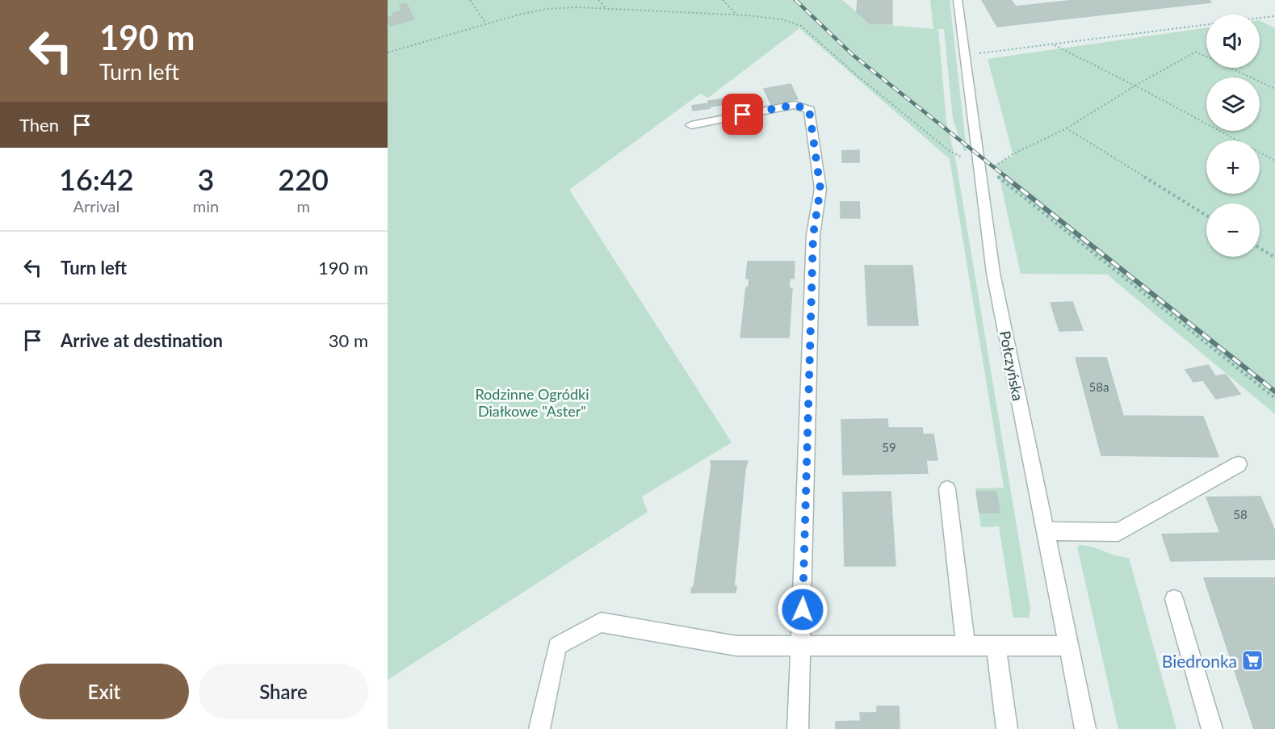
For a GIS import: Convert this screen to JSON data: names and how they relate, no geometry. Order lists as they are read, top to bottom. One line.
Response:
{"streets":{"street":["Połczyńska"]},"parks":["Rodzinne Ogródki Diałkowe \"Aster\""],"places":{"supermarket":["Biedronka"]},"house_numbers":["58a","59","58"],"page":{"turn":["190 m","Turn left"],"map_buttons":["+","−"],"then":"Then","eta":["16:42","Arrival","3","min","220","m"],"list":[{"name":"Turn left","value":"190 m"},{"name":"Arrive at destination","value":"30 m"}],"buttons":["Exit","Share"]}}
